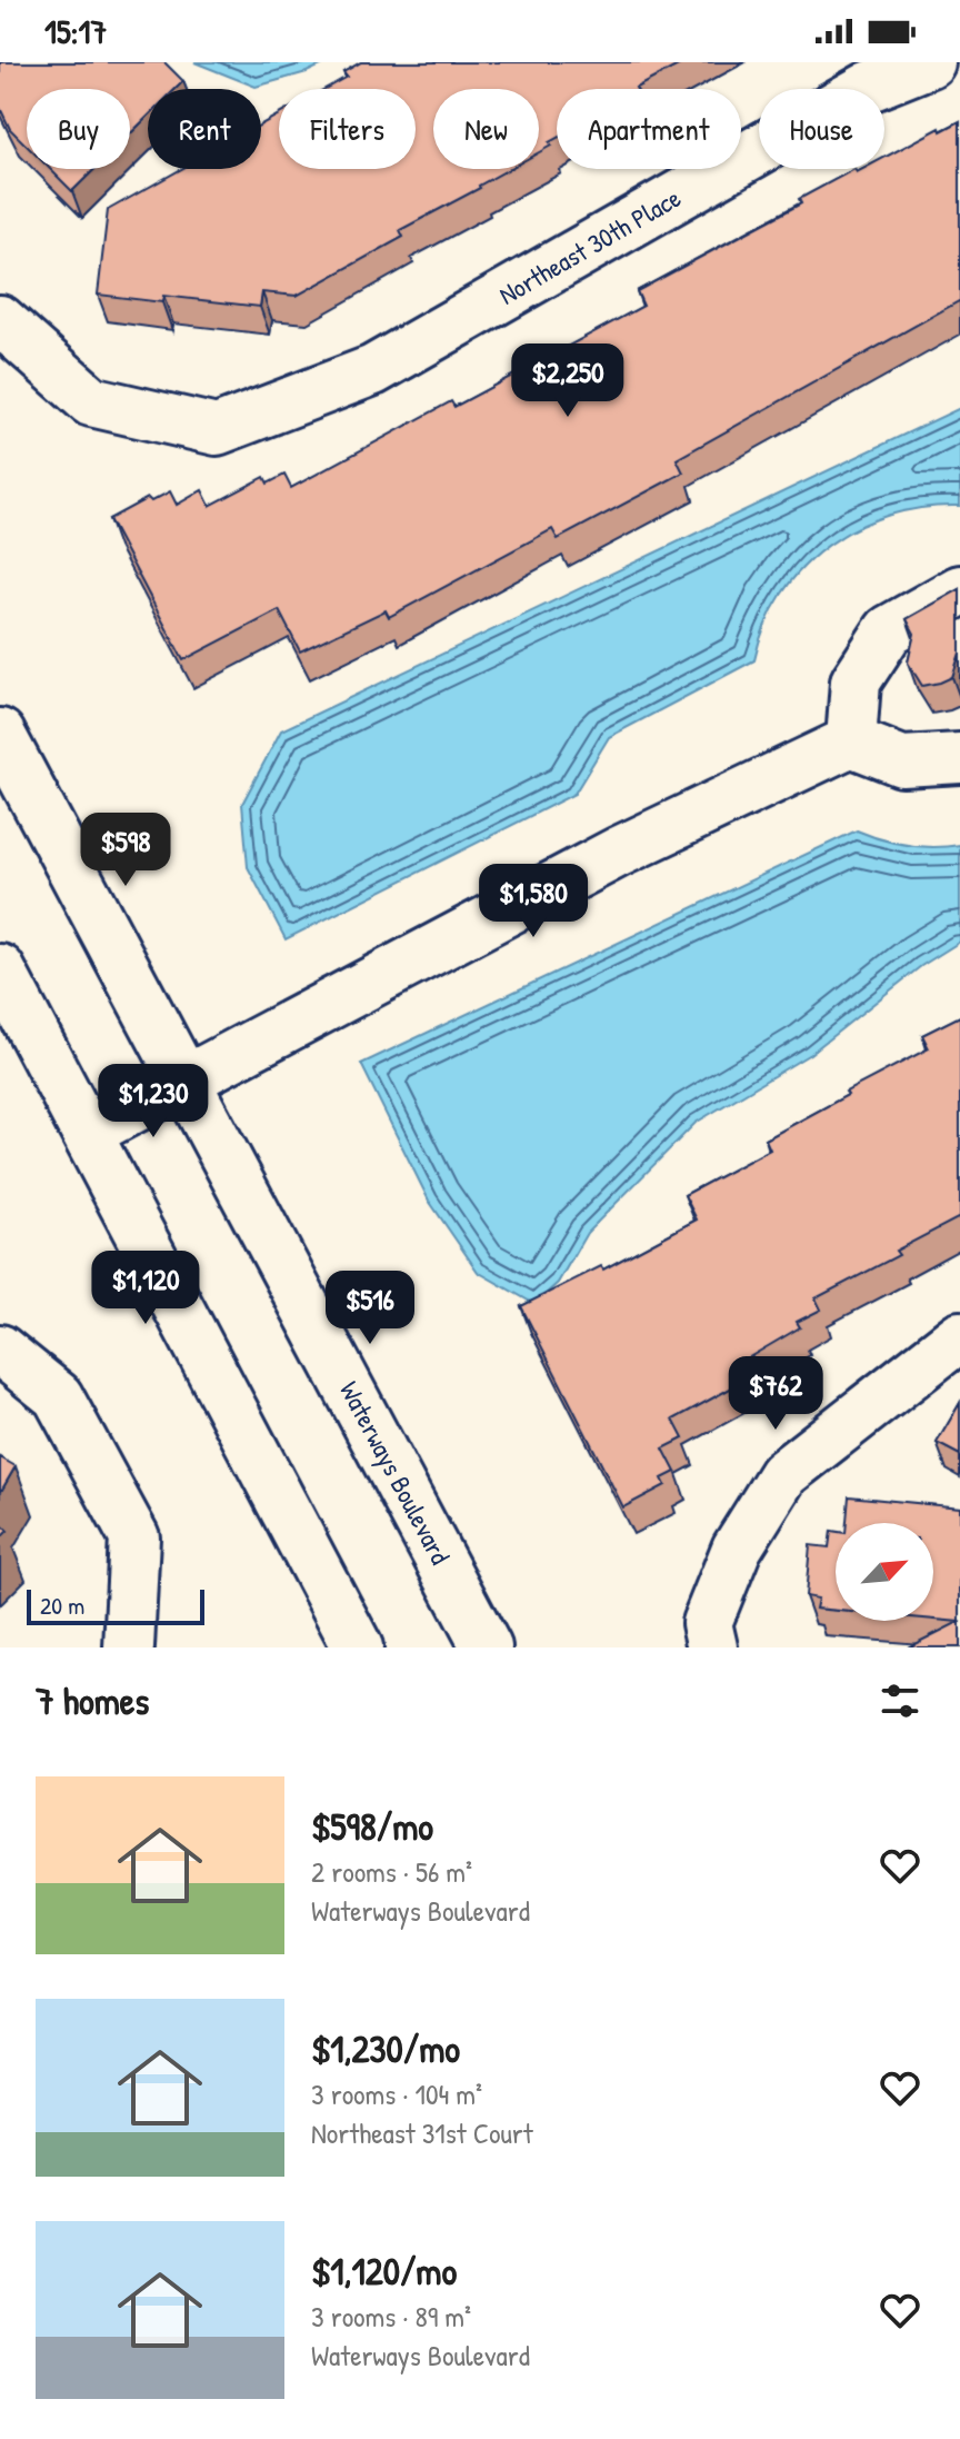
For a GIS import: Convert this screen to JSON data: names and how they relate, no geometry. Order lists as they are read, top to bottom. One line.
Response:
{"streets":{"street":["Northeast 30th Place","Waterways Boulevard"]},"scale_bar":"20 m","north":"top right","page":{"status":"15:17","chip":["Buy","Rent","Filters","New","Apartment","House"],"price":["$2,250","$598","$1,580","$1,230","$1,120","$516","$762"],"scale":"20 m","heading":"7 homes","list":[{"name":"$598/mo","note":"2 rooms · 56 m² · Waterways Boulevard"},{"name":"$1,230/mo","note":"3 rooms · 104 m² · Northeast 31st Court"},{"name":"$1,120/mo","note":"3 rooms · 89 m² · Waterways Boulevard"}]}}
